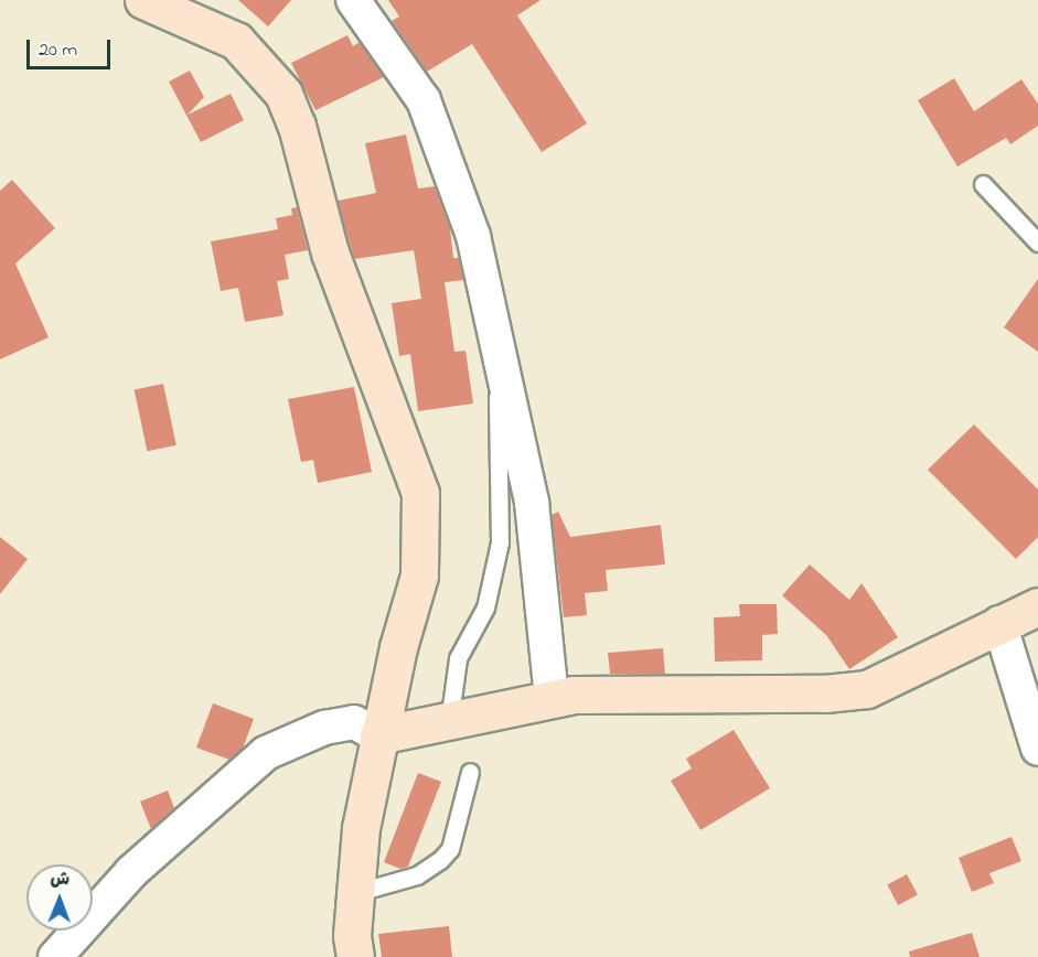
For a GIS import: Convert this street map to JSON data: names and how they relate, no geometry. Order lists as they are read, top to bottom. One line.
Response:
{"scale_bar":"20 m","north":"top"}
